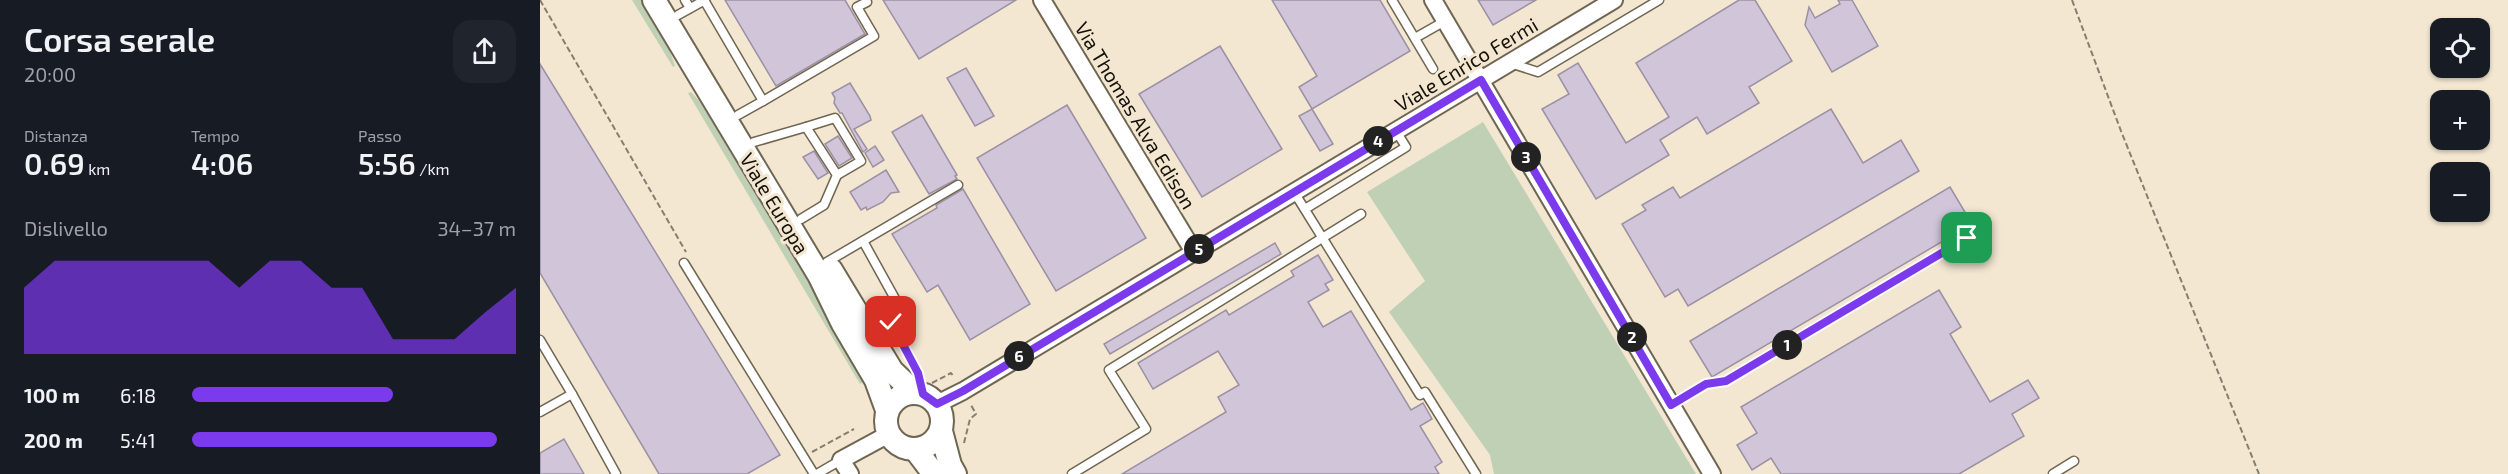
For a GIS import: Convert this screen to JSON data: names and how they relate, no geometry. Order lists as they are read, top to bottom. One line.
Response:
{"streets":{"main road":["Viale Europa"],"street":["Viale Enrico Fermi","Via Thomas Alva Edison"]},"crossings":[["Viale Enrico Fermi","Via Thomas Alva Edison"],["Viale Enrico Fermi","Viale Europa"]],"page":{"heading":["Corsa serale","20:00"],"map_buttons":["+","−"],"stats":[["Distanza","0.69 km"],["Tempo","4:06"],["Passo","5:56 /km"]],"pins":["4","3","5","2","1","6"],"chart":["Dislivello","34–37 m"],"list":[{"name":"100 m","note":"6:18"},{"name":"200 m","note":"5:41"}]}}
